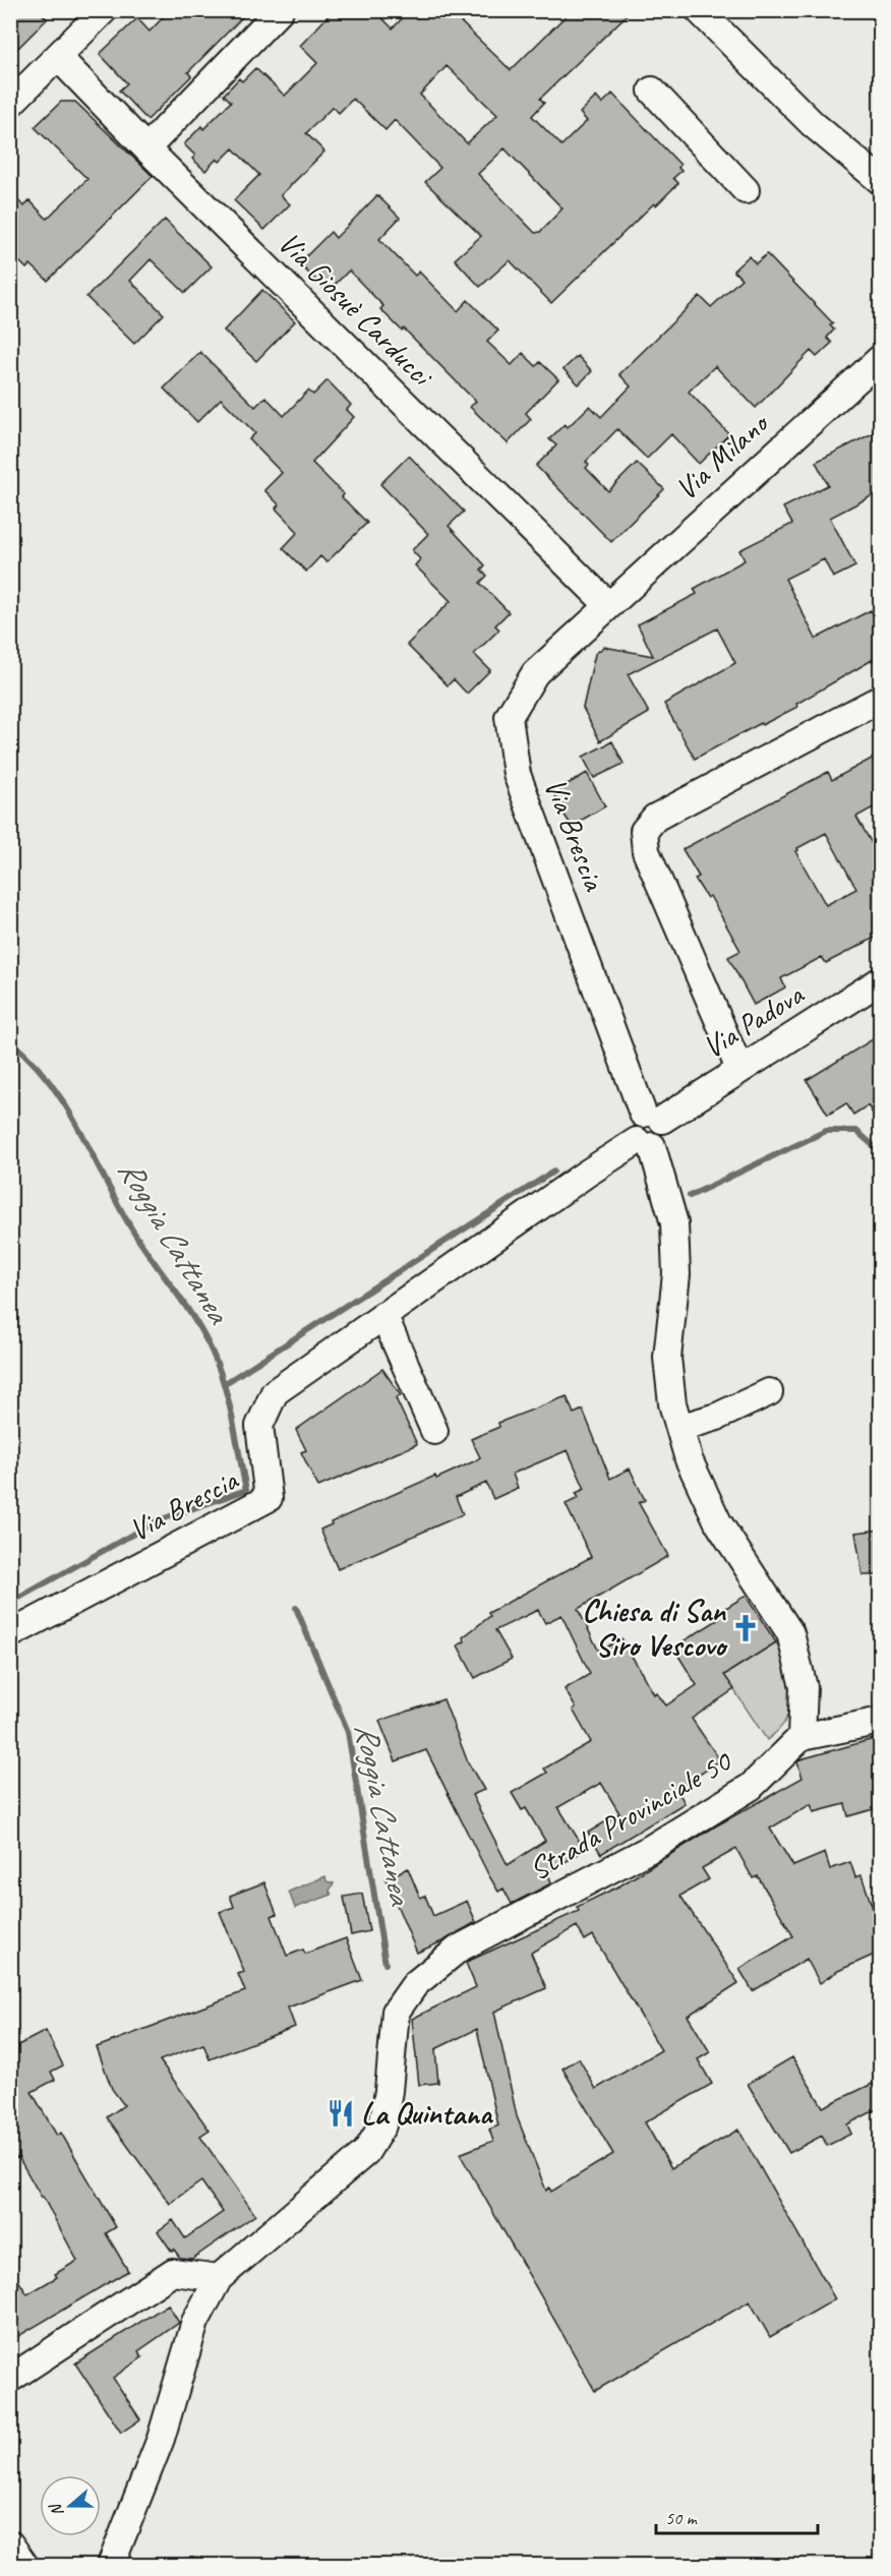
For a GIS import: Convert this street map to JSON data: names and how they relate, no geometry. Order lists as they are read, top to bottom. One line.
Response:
{"streets":{"street":["Via Giosuè Carducci","Via Milano","Via Brescia","Via Padova","Strada Provinciale 50"]},"crossings":[["Via Giosuè Carducci","Via Milano"],["Via Giosuè Carducci","Via Brescia"],["Via Milano","Via Brescia"],["Via Brescia","Via Padova"]],"water":["Roggia Cattanea"],"places":{"church":["Chiesa di San Siro Vescovo"],"restaurant":["La Quintana"]},"scale_bar":"50 m","north":"left"}
